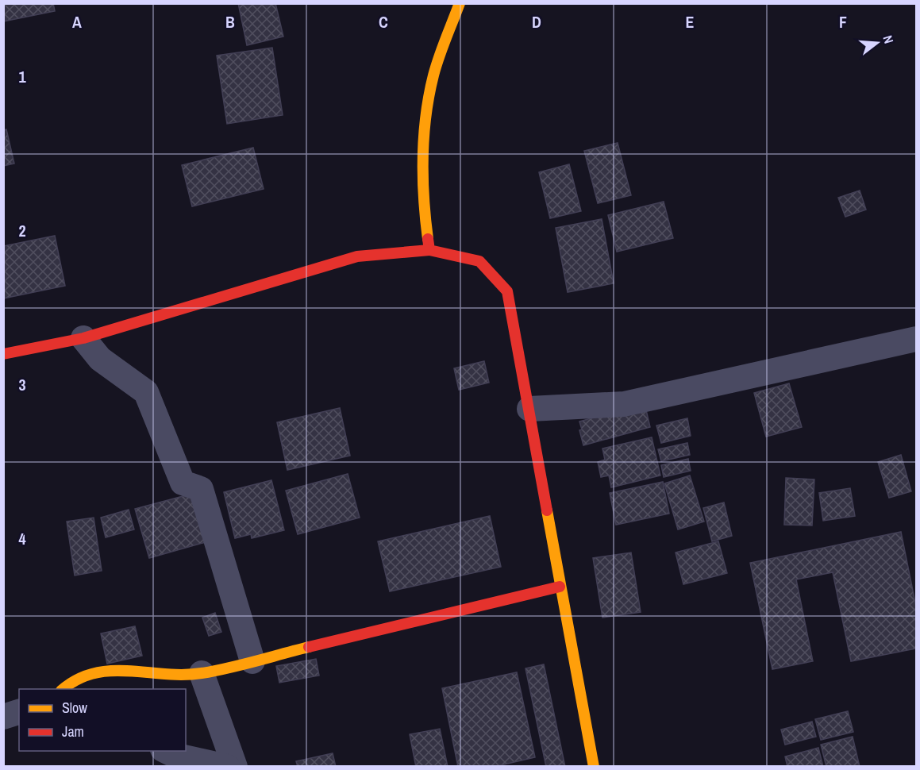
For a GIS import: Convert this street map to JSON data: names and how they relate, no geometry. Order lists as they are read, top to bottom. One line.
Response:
{"legend":["Slow","Jam"],"north":"right","grid":{"columns":["A","B","C","D","E","F"],"rows":["1","2","3","4"]}}
